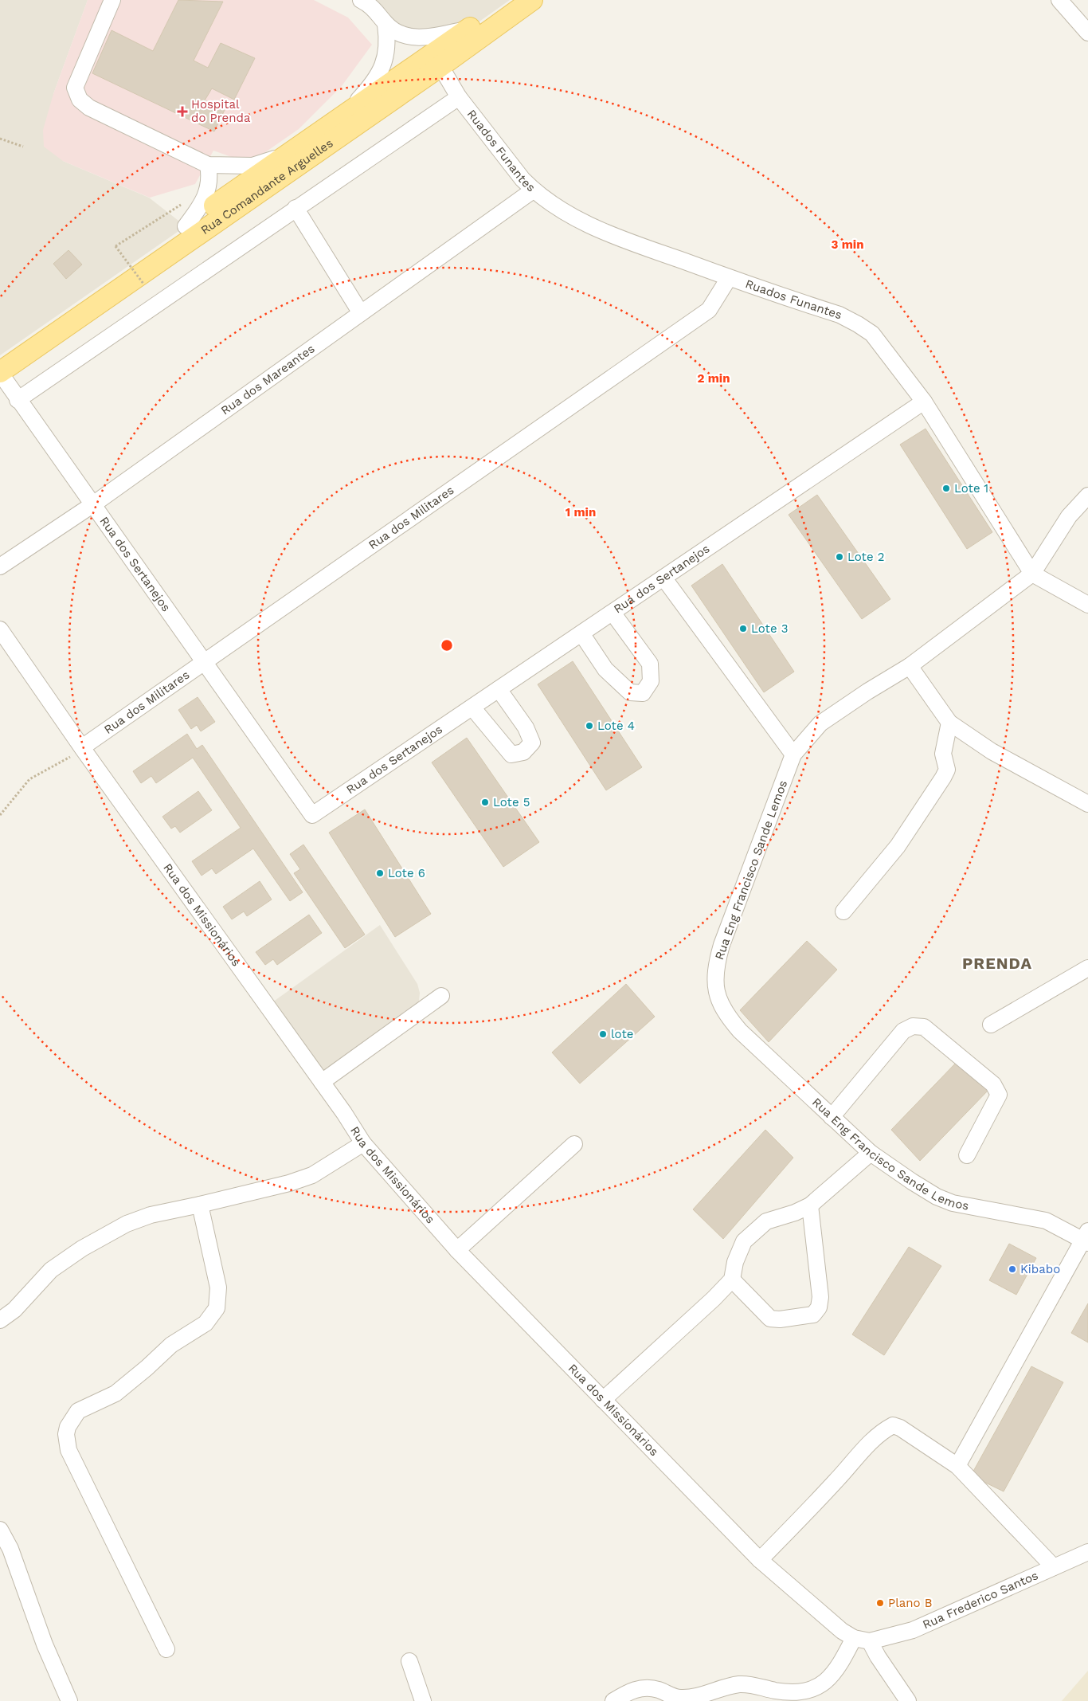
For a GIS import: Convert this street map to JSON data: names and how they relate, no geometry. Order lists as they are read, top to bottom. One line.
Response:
{"streets":{"main road":["Rua Comandante Arguelles"],"street":["Ruados Funantes","Rua dos Mareantes","Rua dos Militares","Rua dos Sertanejos","Rua Eng Francisco Sande Lemos","Rua dos Missionários","Rua Frederico Santos"]},"crossings":[["Ruados Funantes","Rua Comandante Arguelles"],["Ruados Funantes","Rua dos Mareantes"],["Ruados Funantes","Rua dos Militares"],["Ruados Funantes","Rua dos Sertanejos"],["Ruados Funantes","Rua Eng Francisco Sande Lemos"],["Rua Comandante Arguelles","Rua dos Sertanejos"],["Rua dos Mareantes","Rua dos Sertanejos"],["Rua dos Militares","Rua dos Sertanejos"],["Rua dos Militares","Rua dos Missionários"],["Rua dos Missionários","Rua Frederico Santos"]],"districts":["PRENDA"],"places":{"health":["Hospital do Prenda"],"other":["Lote 1","Lote 2","Lote 3","Lote 4","Lote 5","Lote 6","lote","Kibabo","Plano B"]},"rings":["3 min","2 min","1 min"]}
